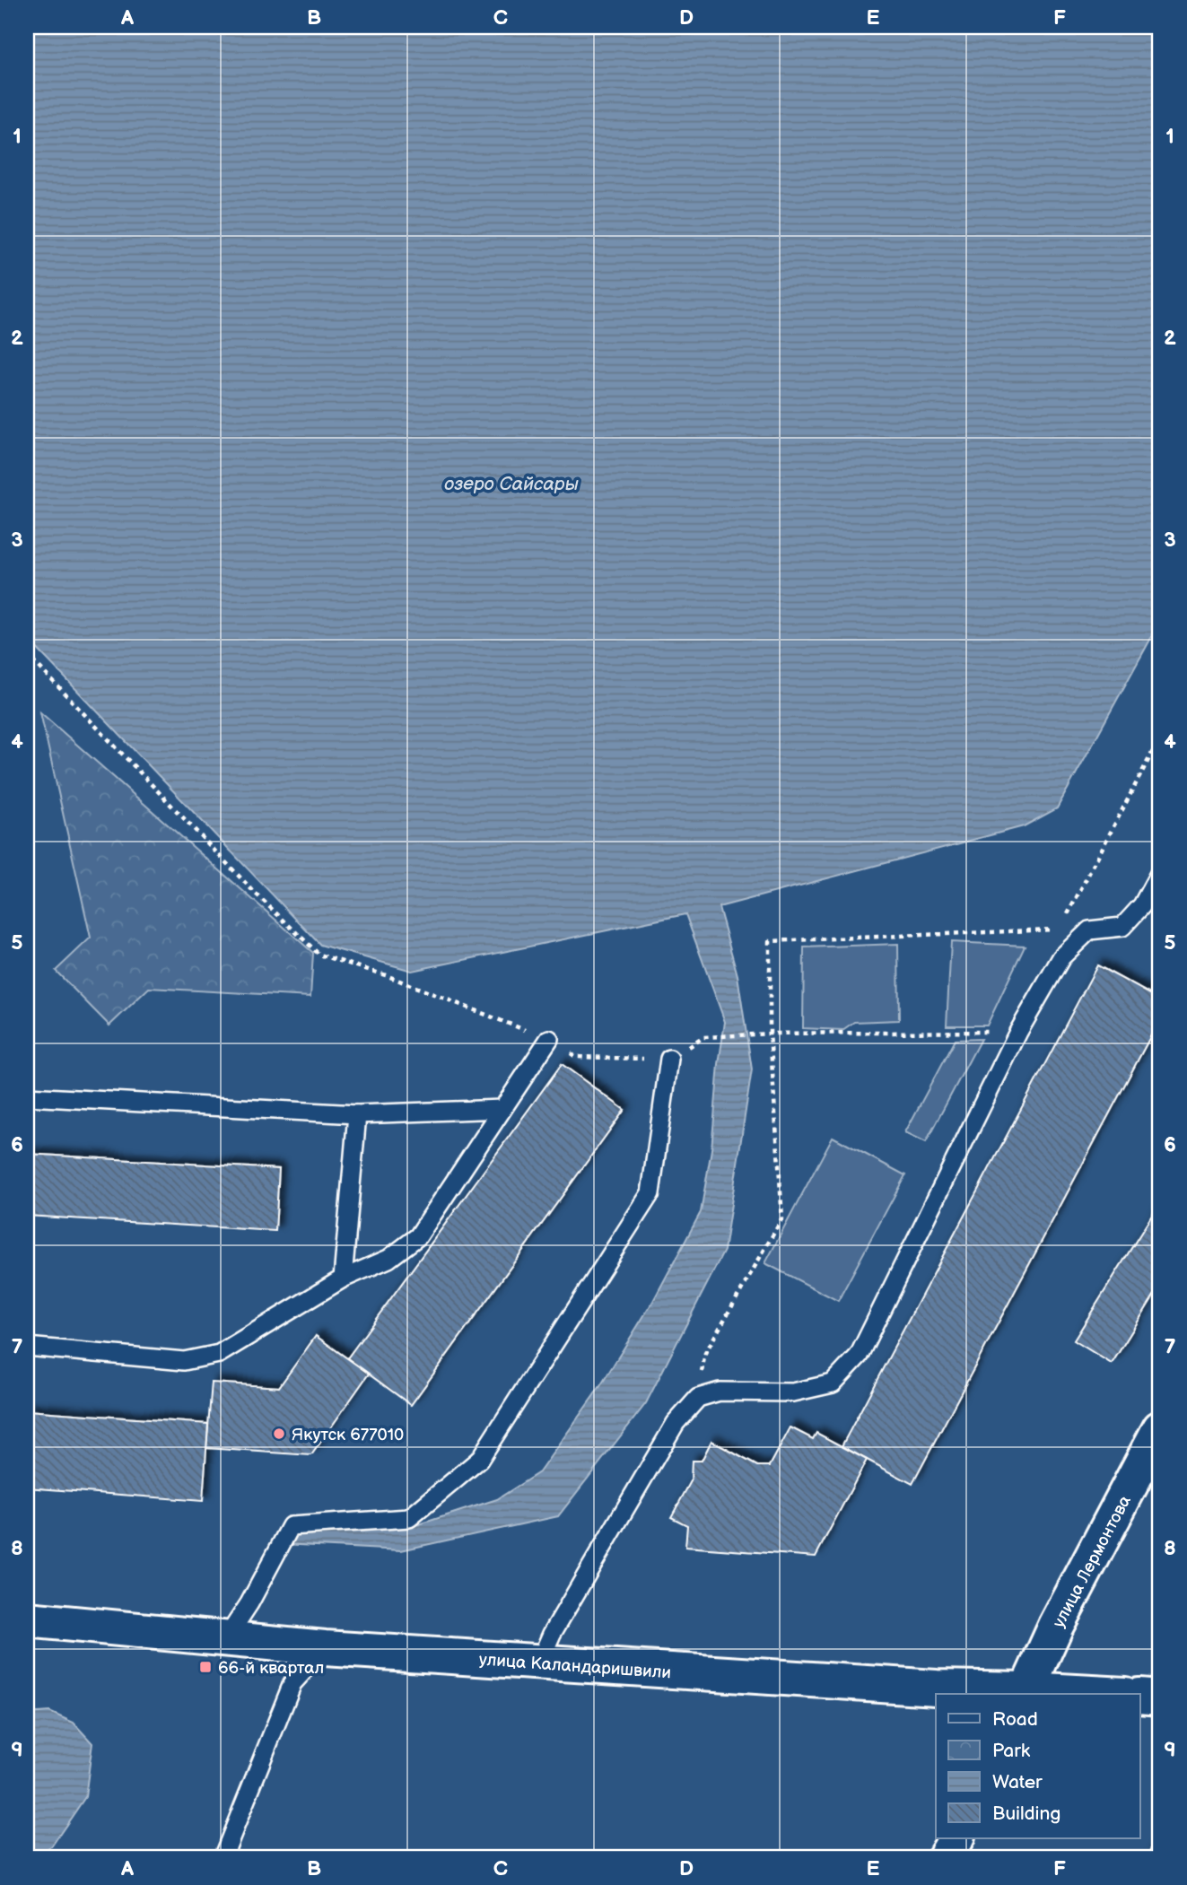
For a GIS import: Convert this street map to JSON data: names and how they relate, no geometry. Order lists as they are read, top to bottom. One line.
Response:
{"streets":{"street":["улица Лермонтова","улица Каландаришвили"]},"crossings":[["улица Лермонтова","улица Каландаришвили"]],"water":["озеро Сайсары"],"places":{"other":["Якутск 677010"],"transit":["66-й квартал"]},"legend":["Road","Park","Water","Building"],"grid":{"columns":["A","B","C","D","E","F"],"rows":["1","2","3","4","5","6","7","8","9"]}}
